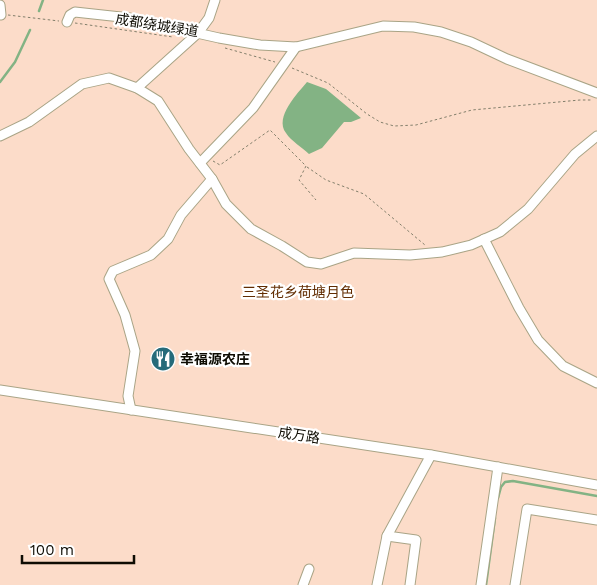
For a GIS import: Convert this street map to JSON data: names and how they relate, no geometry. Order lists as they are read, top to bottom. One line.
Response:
{"streets":{"street":["成万路"],"path":["成都绕城绿道"]},"parks":["三圣花乡荷塘月色"],"places":{"restaurant":["幸福源农庄"]},"scale_bar":"100 m"}
